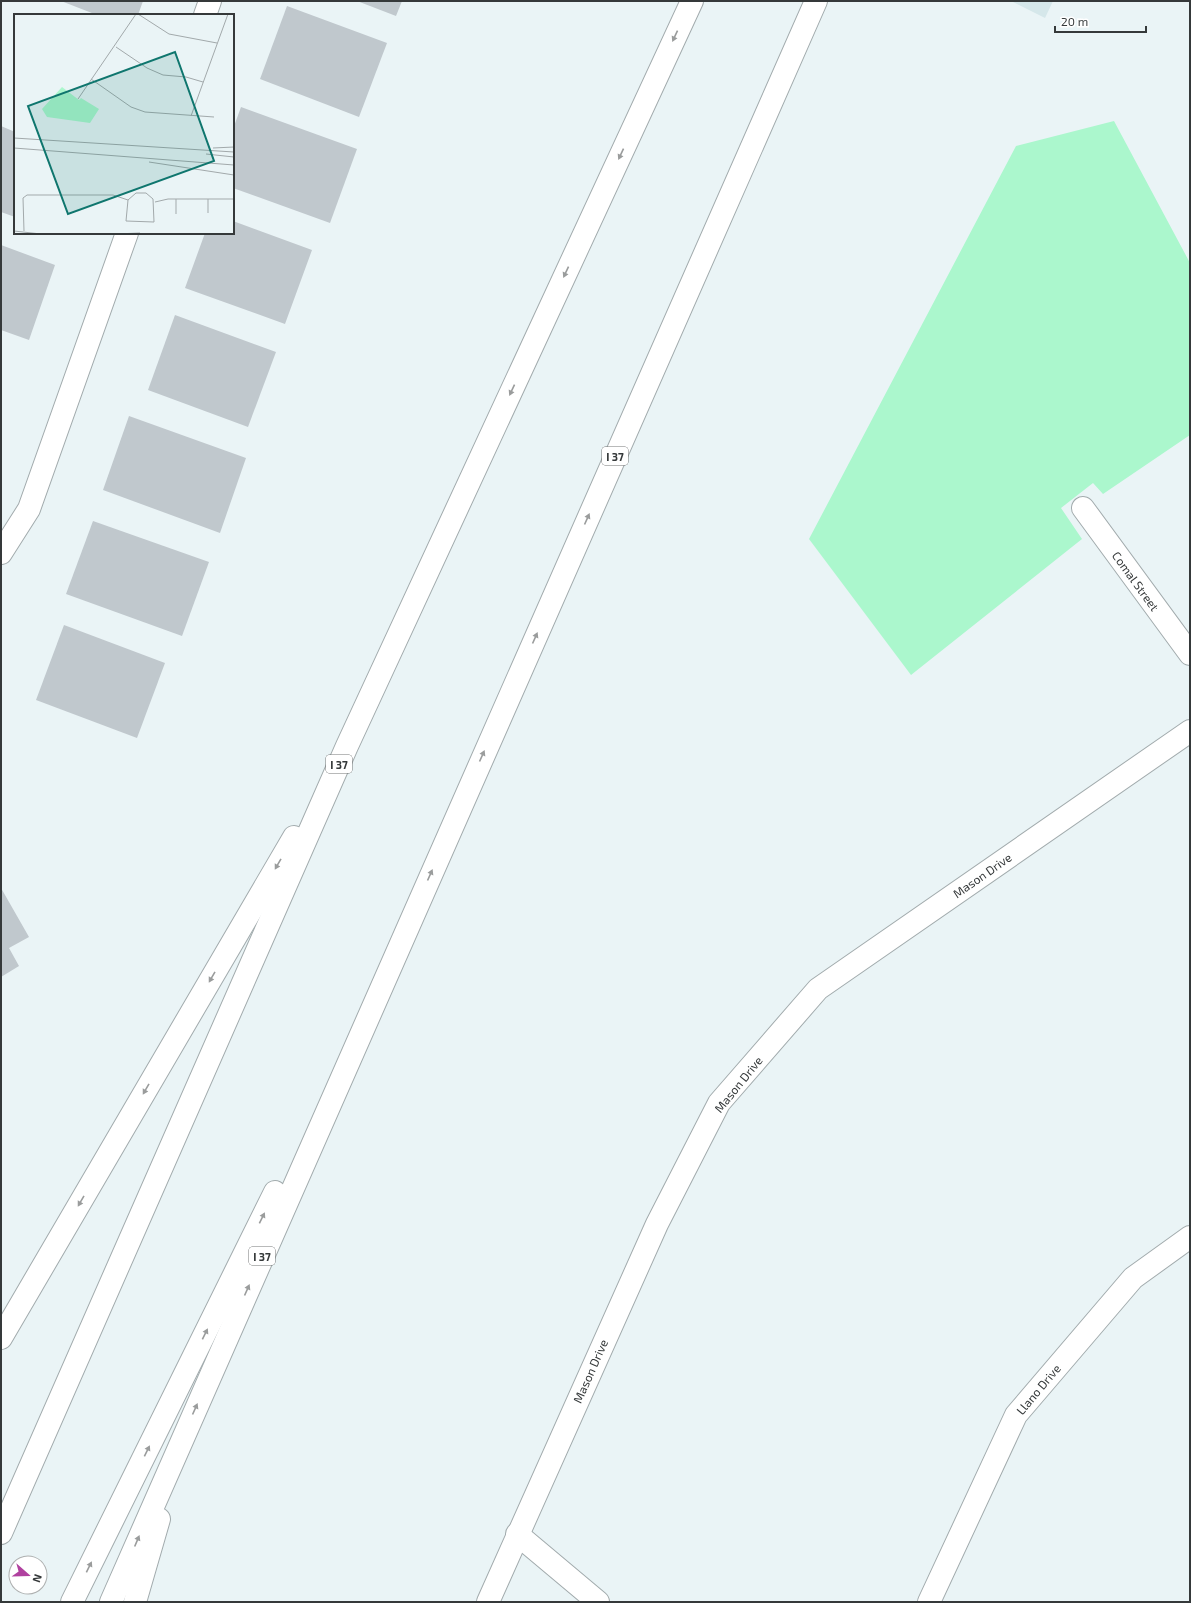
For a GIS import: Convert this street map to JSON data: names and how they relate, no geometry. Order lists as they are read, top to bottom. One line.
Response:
{"streets":{"main road":["I 37","Comal Street","Mason Drive","Llano Drive"]},"scale_bar":"20 m","north":"right"}
